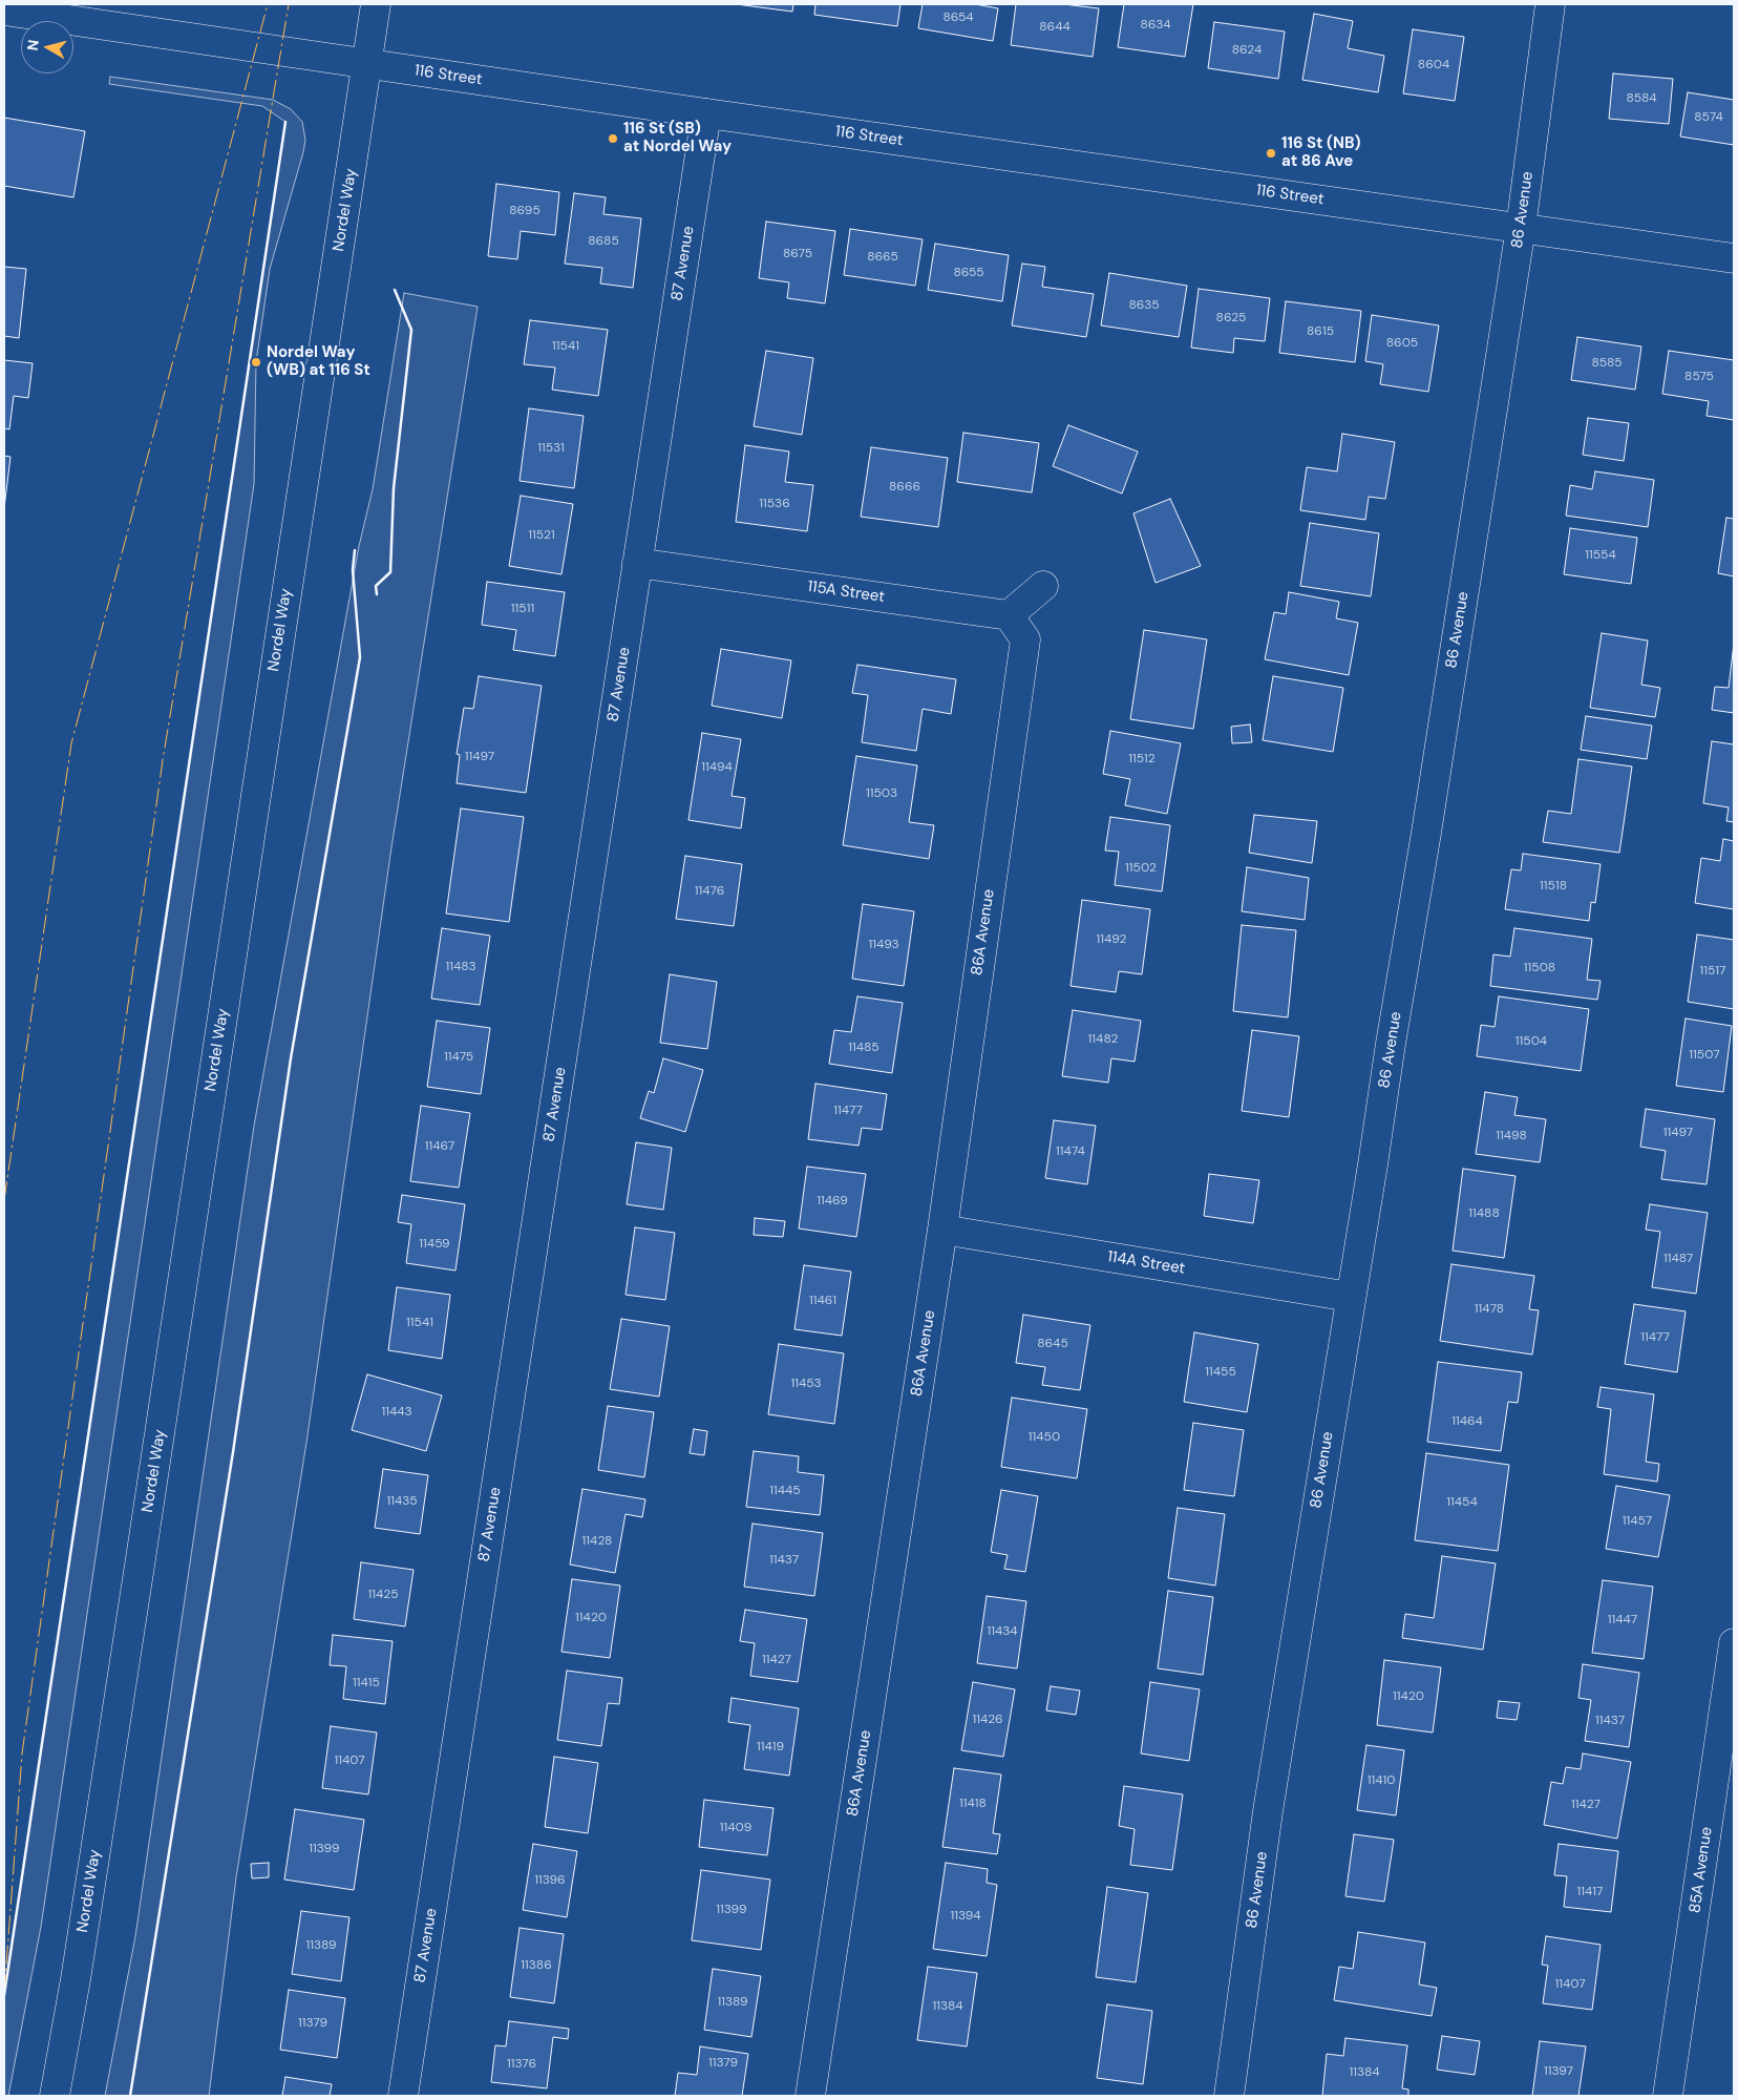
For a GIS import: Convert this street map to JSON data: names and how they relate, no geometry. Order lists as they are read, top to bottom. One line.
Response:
{"streets":{"street":["116 Street","Nordel Way","86 Avenue","87 Avenue","115A Street","86A Avenue","114A Street","85A Avenue"]},"crossings":[["116 Street","Nordel Way"],["116 Street","86 Avenue"],["116 Street","87 Avenue"],["86 Avenue","114A Street"],["87 Avenue","115A Street"],["115A Street","86A Avenue"],["86A Avenue","114A Street"]],"places":["116 St (SB) at Nordel Way","116 St (NB) at 86 Ave","Nordel Way (WB) at 116 St"],"house_numbers":["8654","8634","8644","8624","8604","8584","8574","8695","8685","8675","8665","8655","8635","8625","8615","8605","11541","8585","8575","11531","8666","11536","11521","11554","11511","11497","11512","11494","11503","11502","11518","11476","11492","11493","11483","11508","11517","11482","11504","11485","11507","11475","11477","11497","11498","11467","11474","11469","11488","11459","11487","11461","11478","11541","11477","8645","11455","11453","11443","11464","11450","11445","11435","11454","11457","11428","11437","11425","11420","11447","11434","11427","11415","11420","11426","11437","11419","11407","11410","11418","11427","11409","11399","11396","11417","11399","11394","11389","11386","11407","11389","11384","11379","11379","11376","11397","11384"],"north":"left"}
